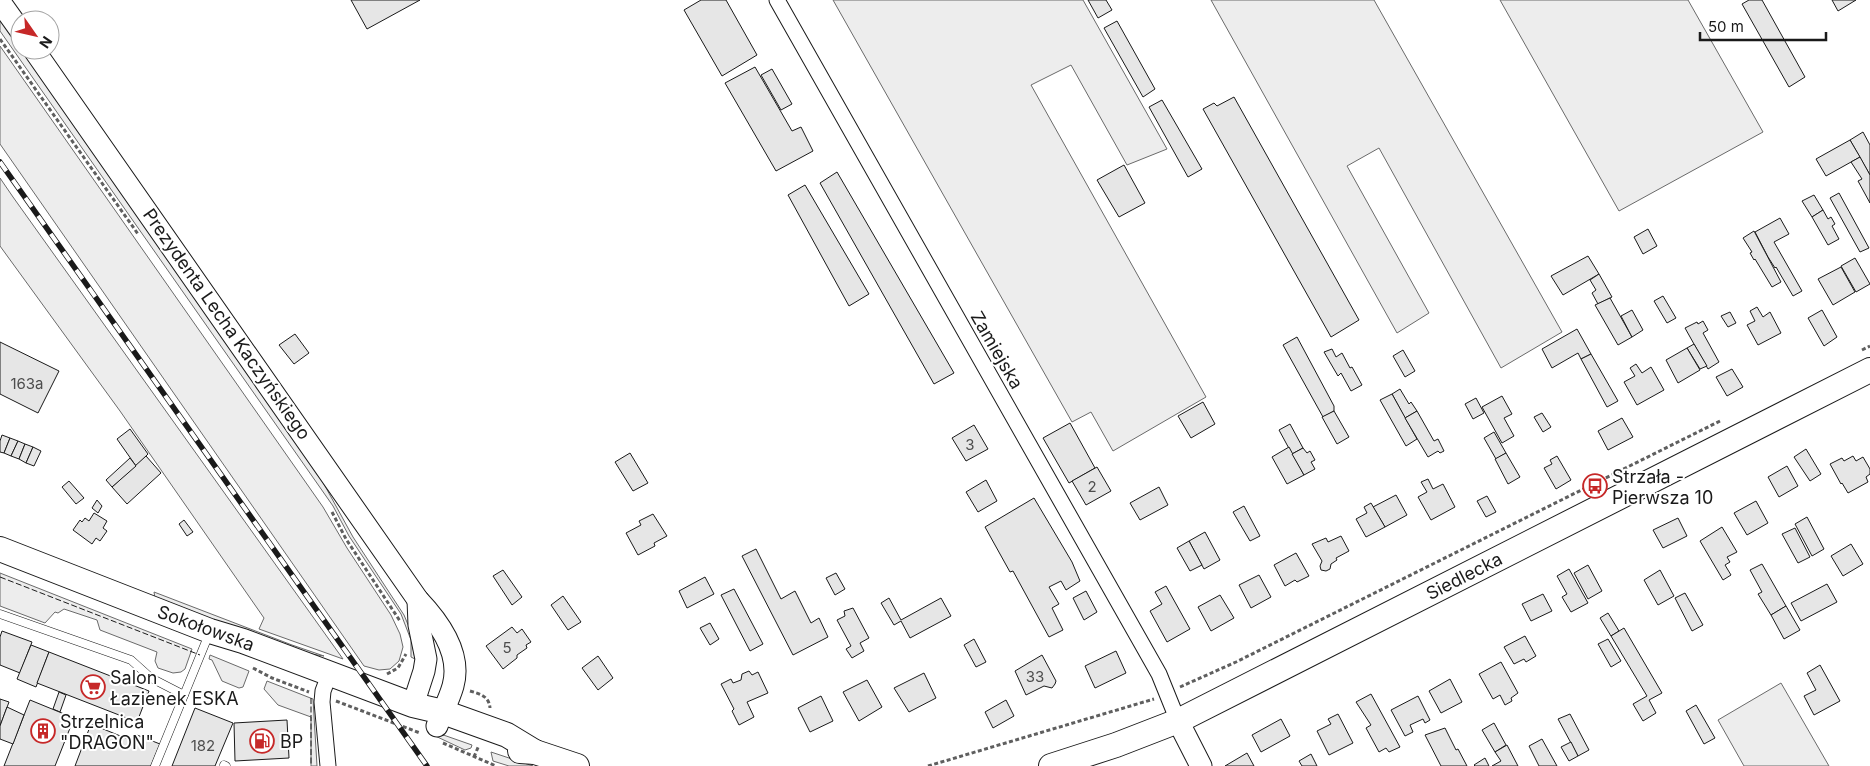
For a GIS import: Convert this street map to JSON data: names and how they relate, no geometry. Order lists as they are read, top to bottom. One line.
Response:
{"streets":{"main road":["Prezydenta Lecha Kaczyńskiego","Siedlecka","Sokołowska"],"street":["Zamiejska"]},"crossings":[["Prezydenta Lecha Kaczyńskiego","Sokołowska"],["Zamiejska","Siedlecka"]],"places":{"bus stop":["Strzała - Pierwsza 10"],"supermarket":["Salon Łazienek ESKA"],"building":["Strzelnica \"DRAGON\""],"fuel station":["BP"]},"house_numbers":["163a","3","2","5","33","182"],"scale_bar":"50 m","north":"bottom right"}
